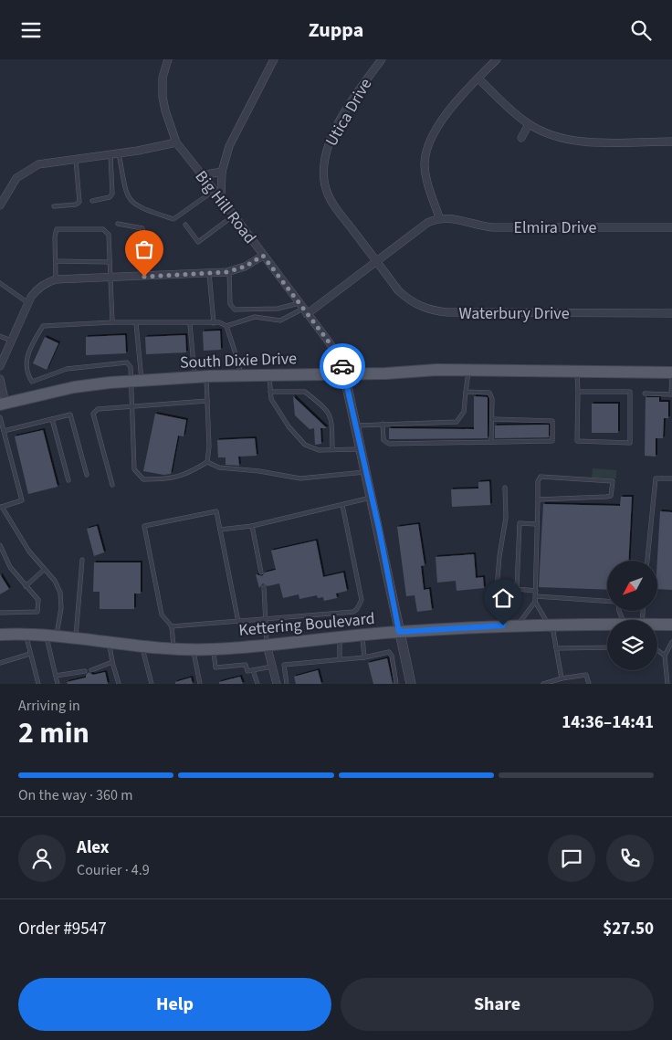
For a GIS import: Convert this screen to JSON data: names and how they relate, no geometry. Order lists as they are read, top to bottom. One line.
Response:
{"streets":{"main road":["South Dixie Drive","Kettering Boulevard"],"street":["Utica Drive","Big Hill Road","Elmira Drive","Waterbury Drive"]},"crossings":[["Utica Drive","Waterbury Drive"],["Big Hill Road","South Dixie Drive"],["Big Hill Road","Kettering Boulevard"]],"north":"bottom left","page":{"header":"Zuppa","heading":["2 min","Arriving in","14:36–14:41"],"panel":["Alex","Courier · 4.9","Order #9547","$27.50"],"bar":"On the way · 360 m","buttons":["Help","Share"]}}
